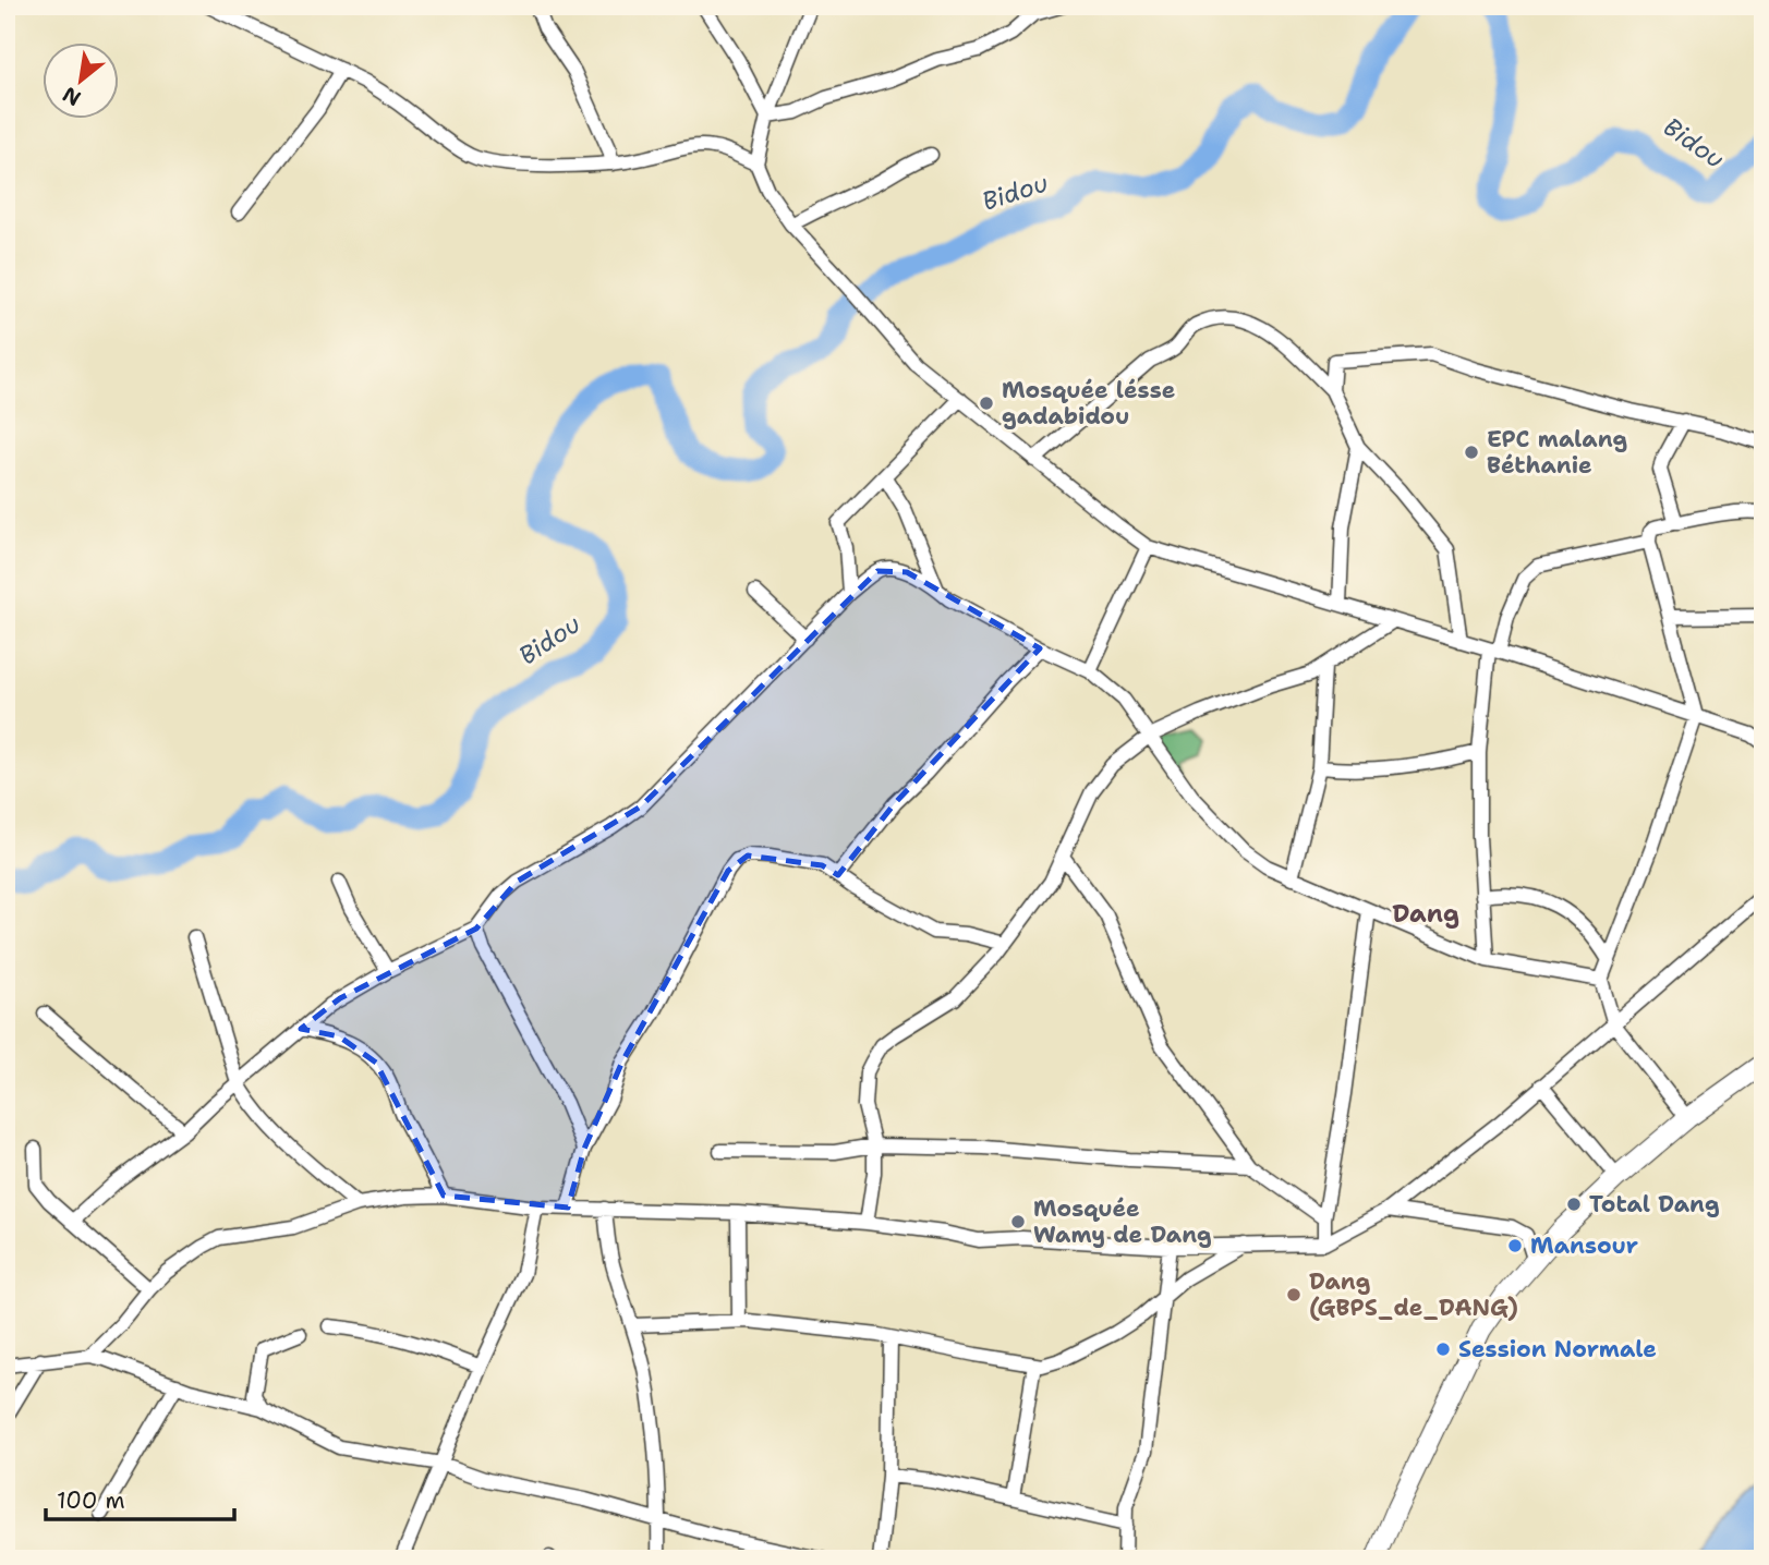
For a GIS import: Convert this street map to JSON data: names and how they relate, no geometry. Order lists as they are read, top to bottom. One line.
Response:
{"districts":["Dang"],"water":["Bidou"],"places":["Mosquée lésse gadabidou","EPC malang Béthanie","Total Dang","Mosquée Wamy de Dang","Mansour","Dang (GBPS_de_DANG)","Session Normale"],"scale_bar":"100 m","north":"bottom left"}
